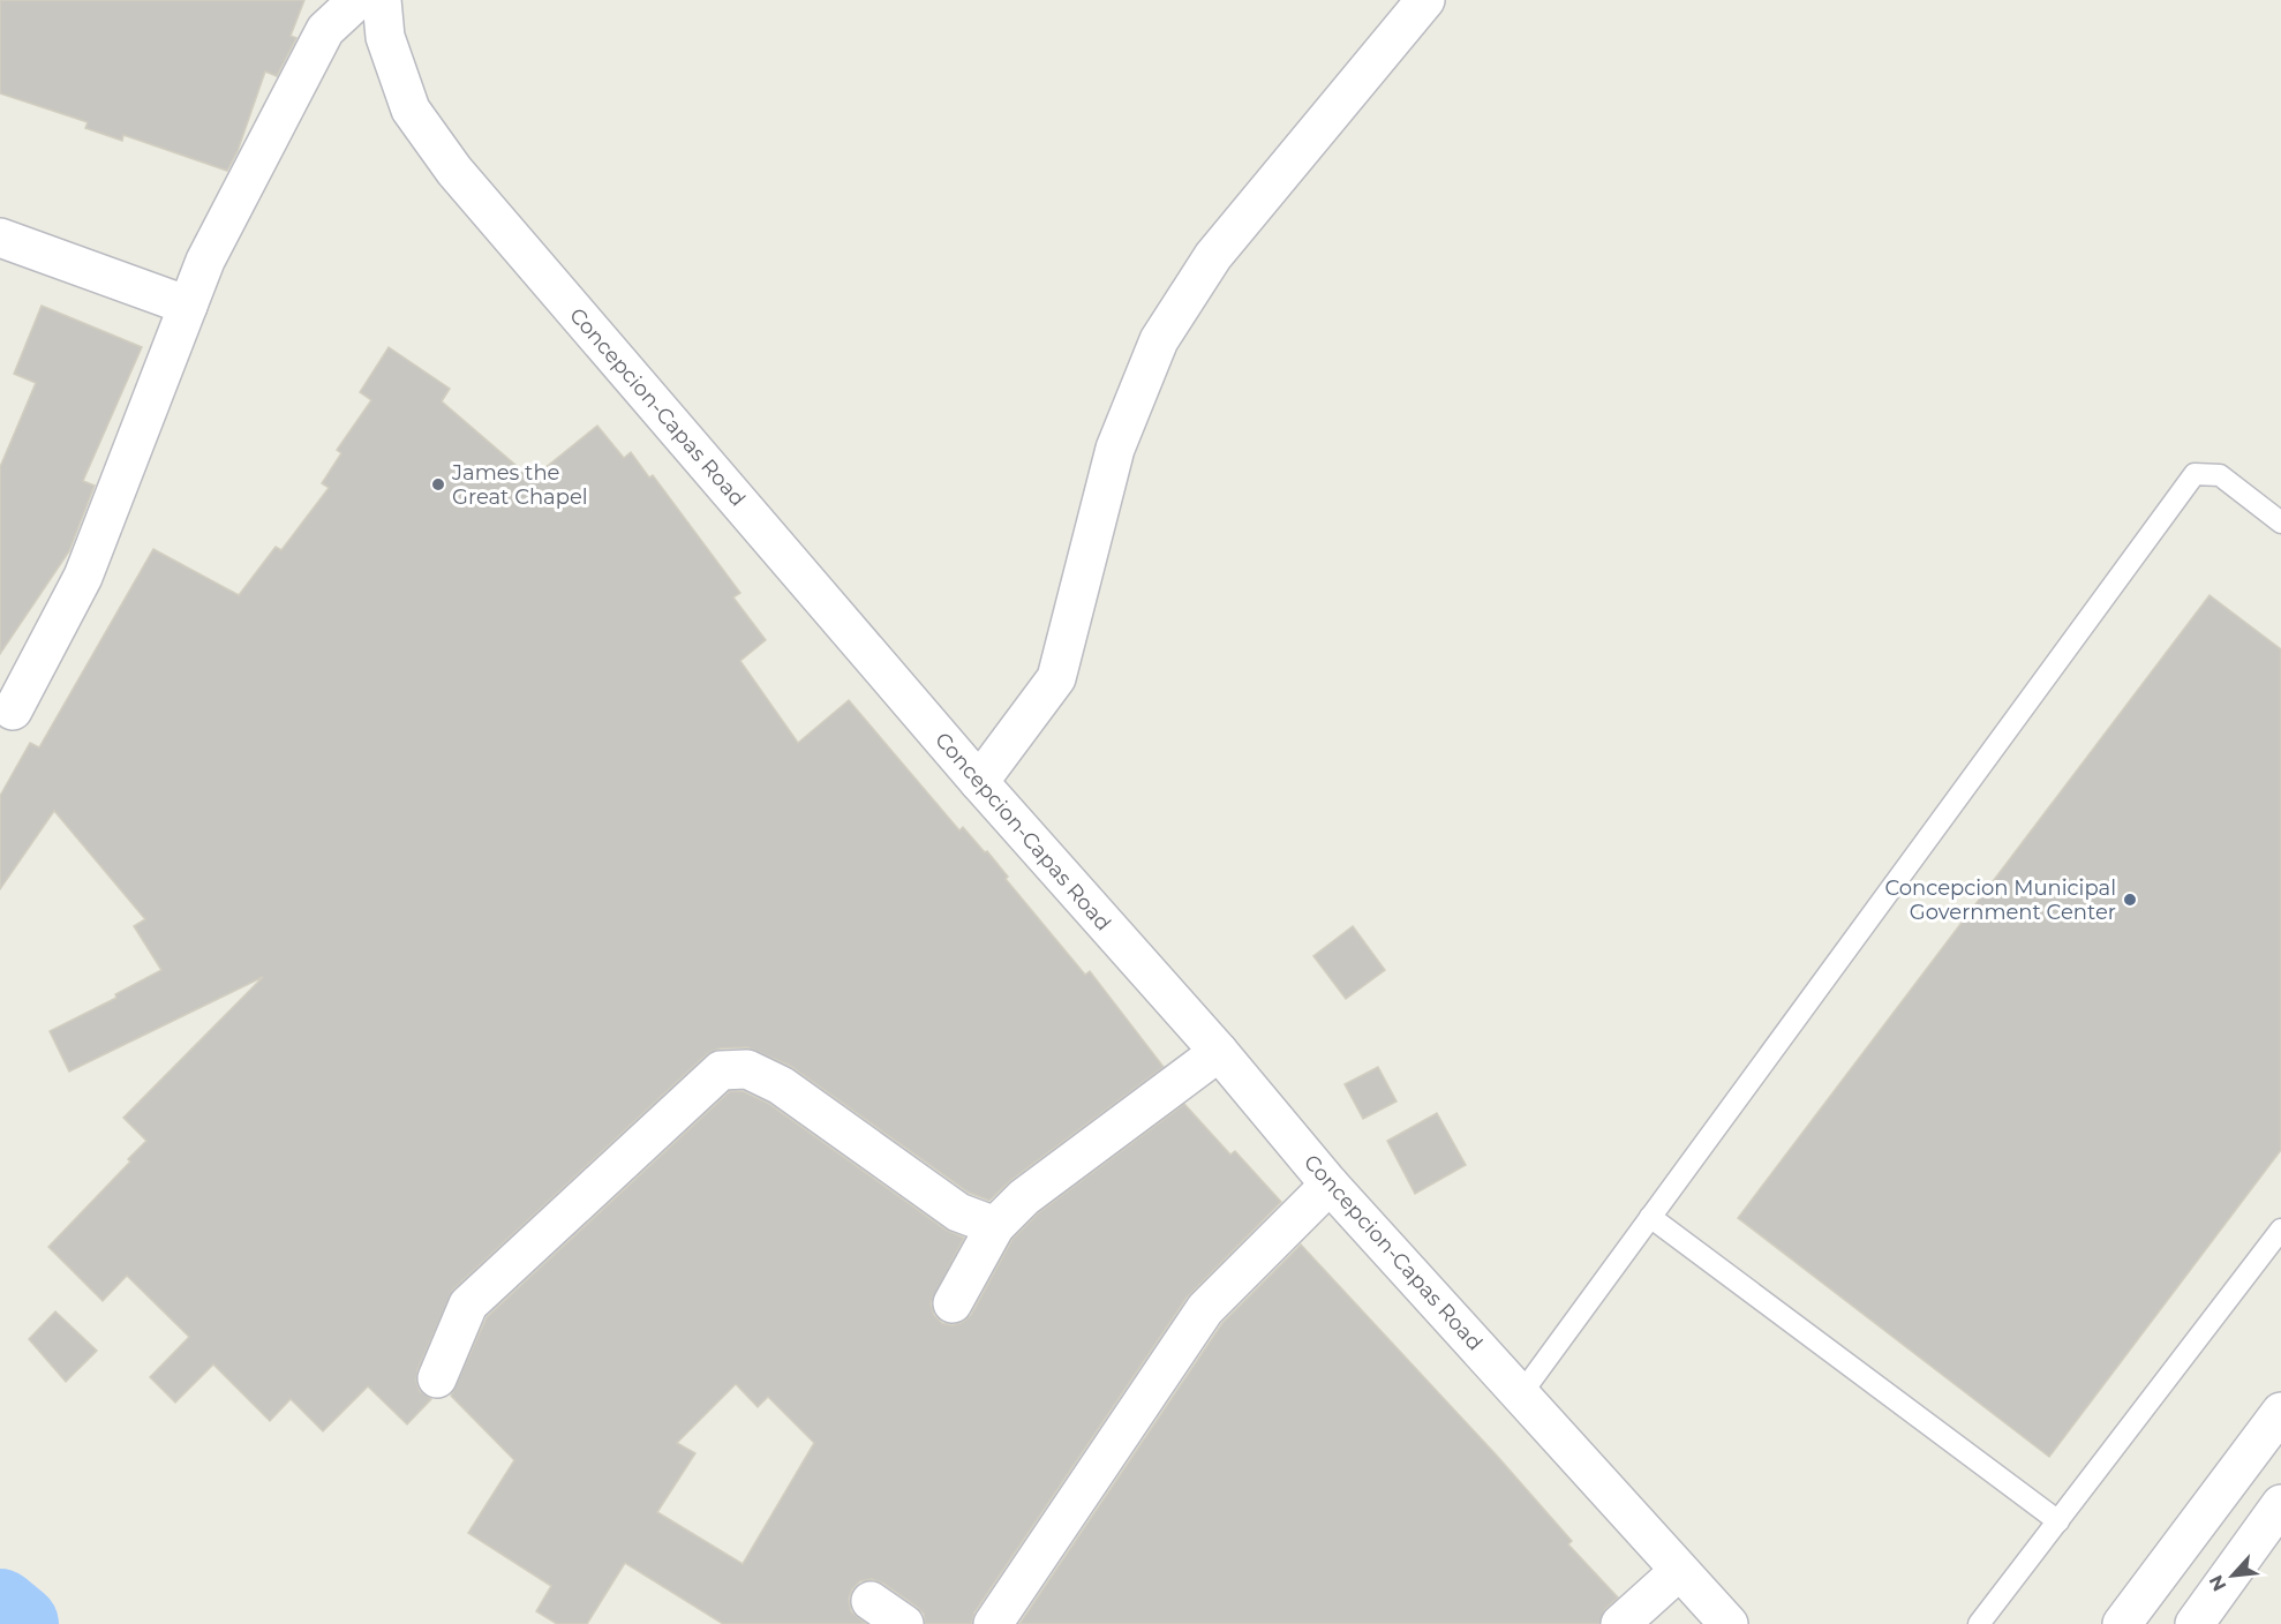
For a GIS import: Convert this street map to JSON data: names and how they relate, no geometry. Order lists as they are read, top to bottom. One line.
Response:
{"streets":{"street":["Concepcion-Capas Road"]},"places":["James the Great Chapel","Concepcion Municipal Government Center"],"north":"bottom left"}
